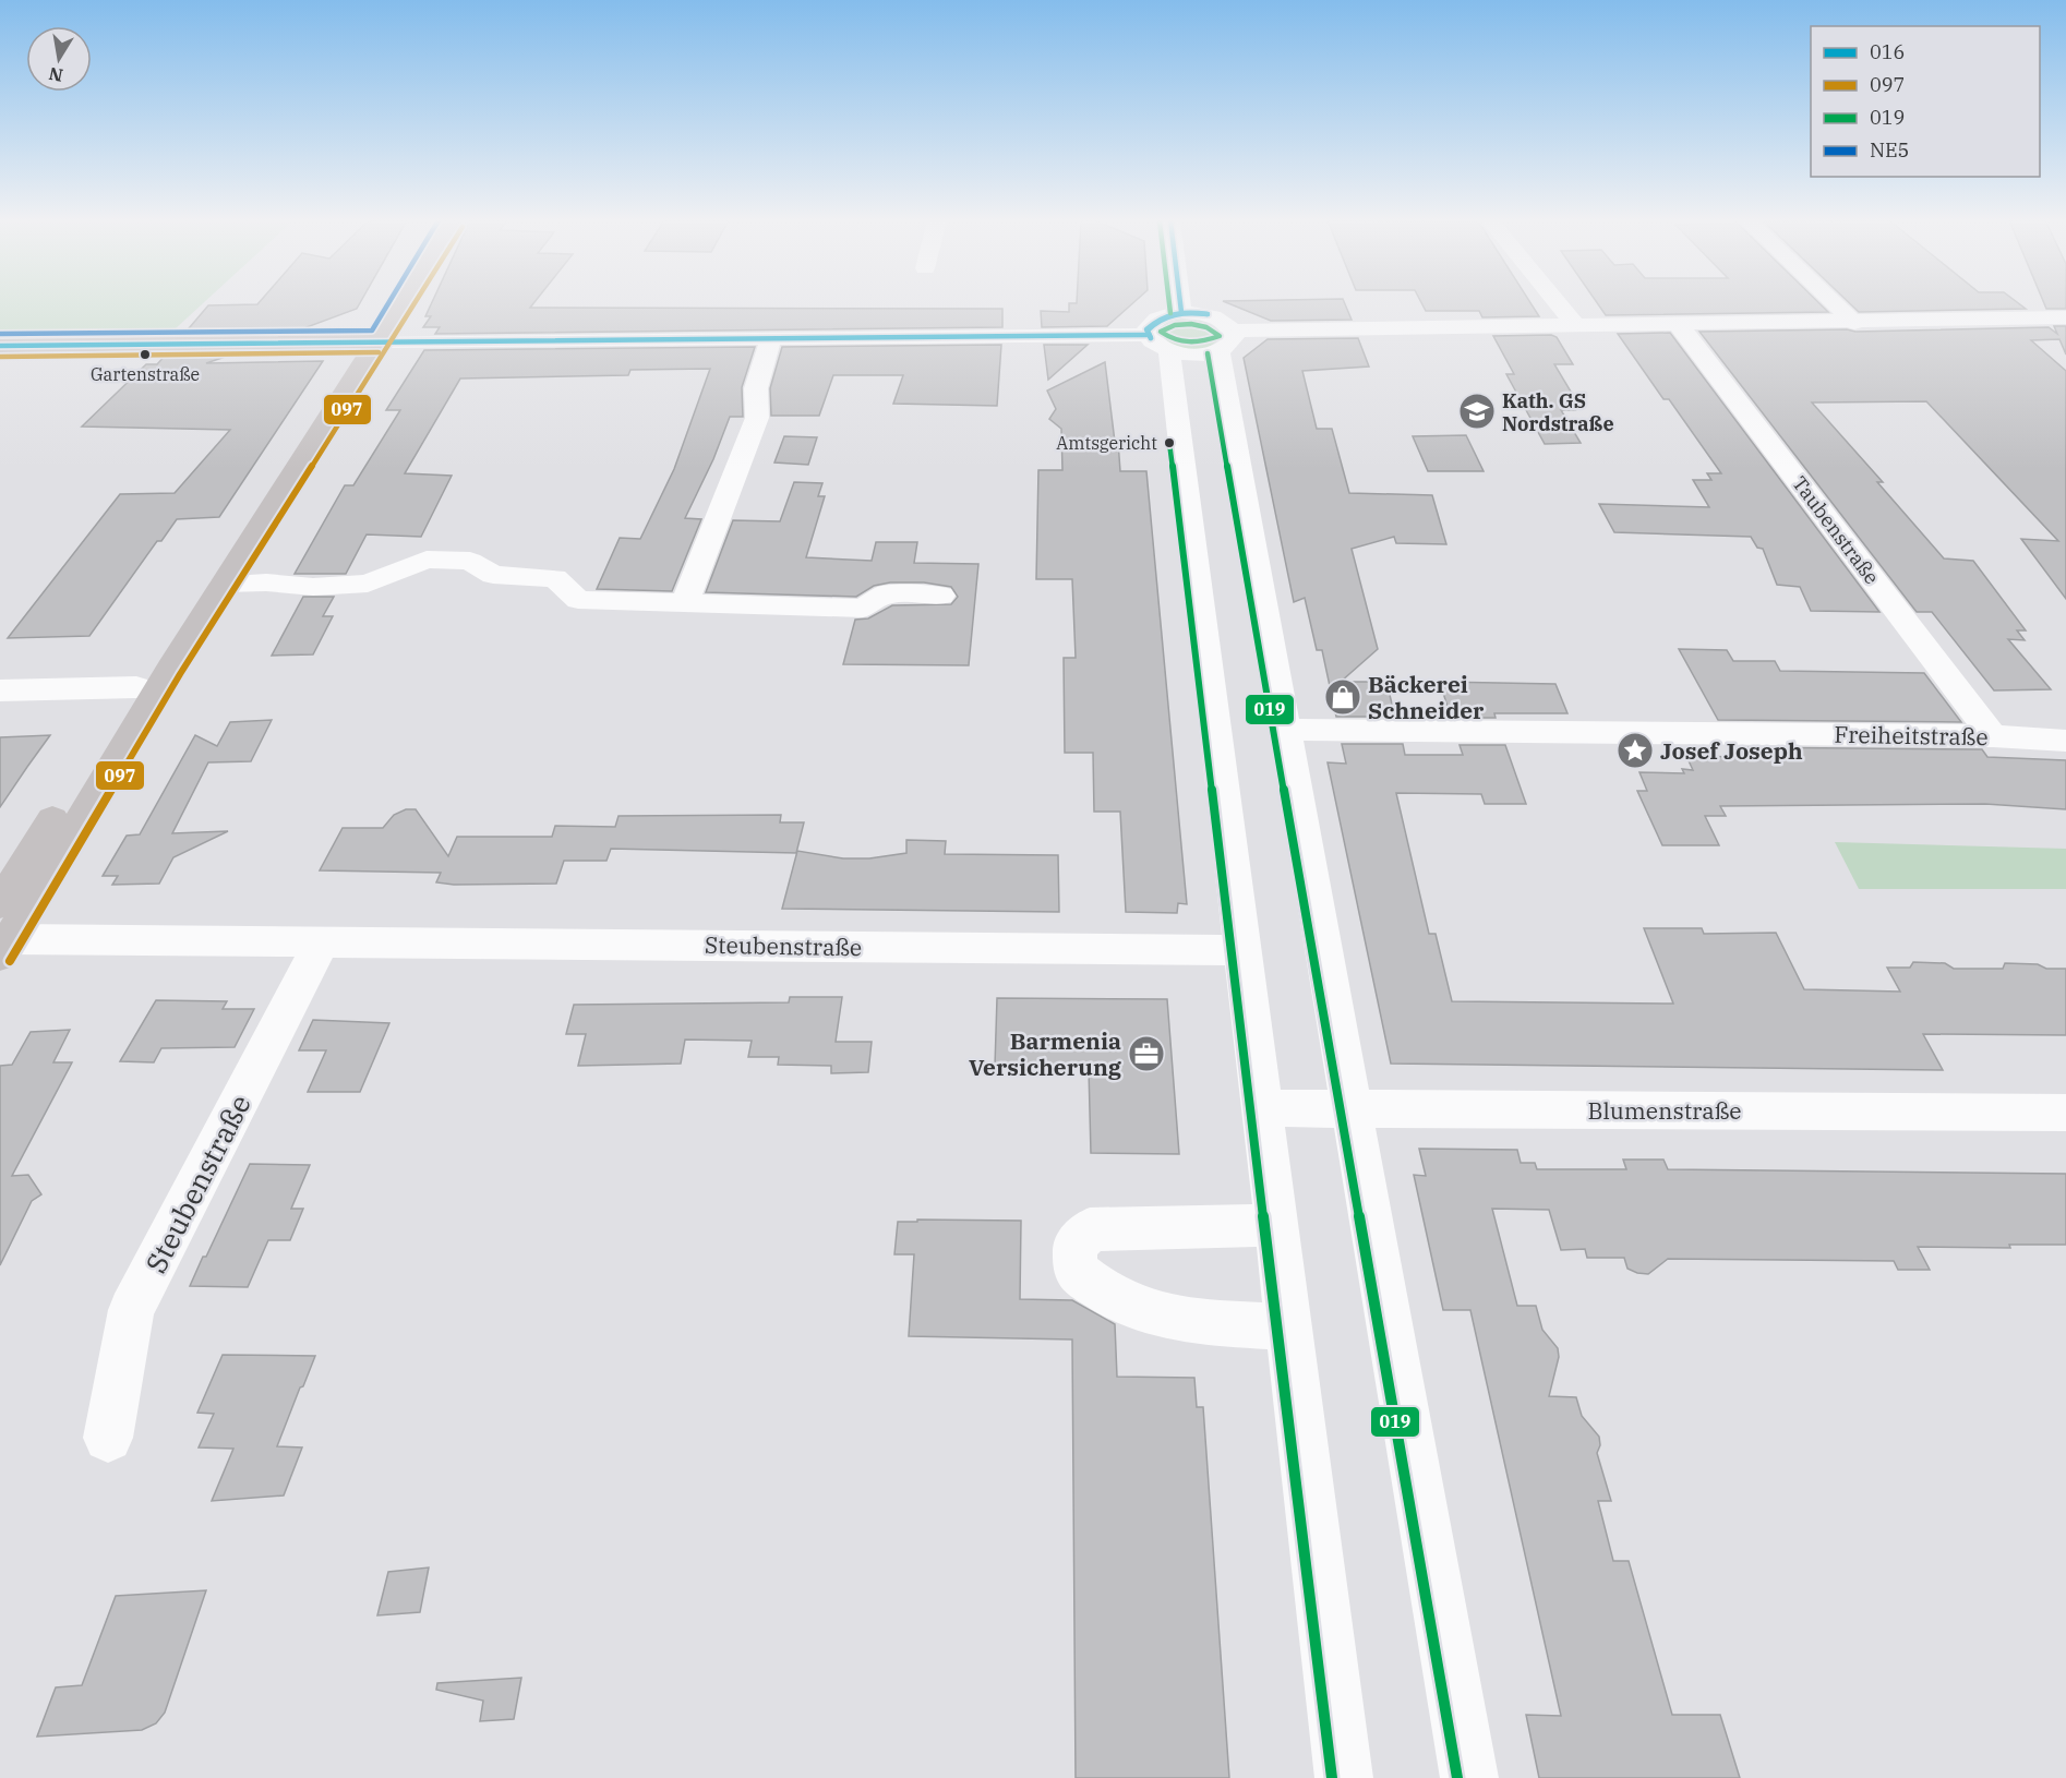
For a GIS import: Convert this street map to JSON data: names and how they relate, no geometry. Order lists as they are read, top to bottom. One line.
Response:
{"streets":{"street":["Taubenstraße","Freiheitstraße","Steubenstraße","Blumenstraße"]},"crossings":[["Taubenstraße","Freiheitstraße"]],"places":{"other":["Gartenstraße","Amtsgericht"],"school or university":["Kath. GS Nordstraße"],"shop":["Bäckerei Schneider"],"place":["Josef Joseph"],"office":["Barmenia Versicherung"]},"lines":["transit line 016","transit line 097","transit line 019","transit line NE5"],"legend":["016","097","019","NE5"],"north":"bottom"}
